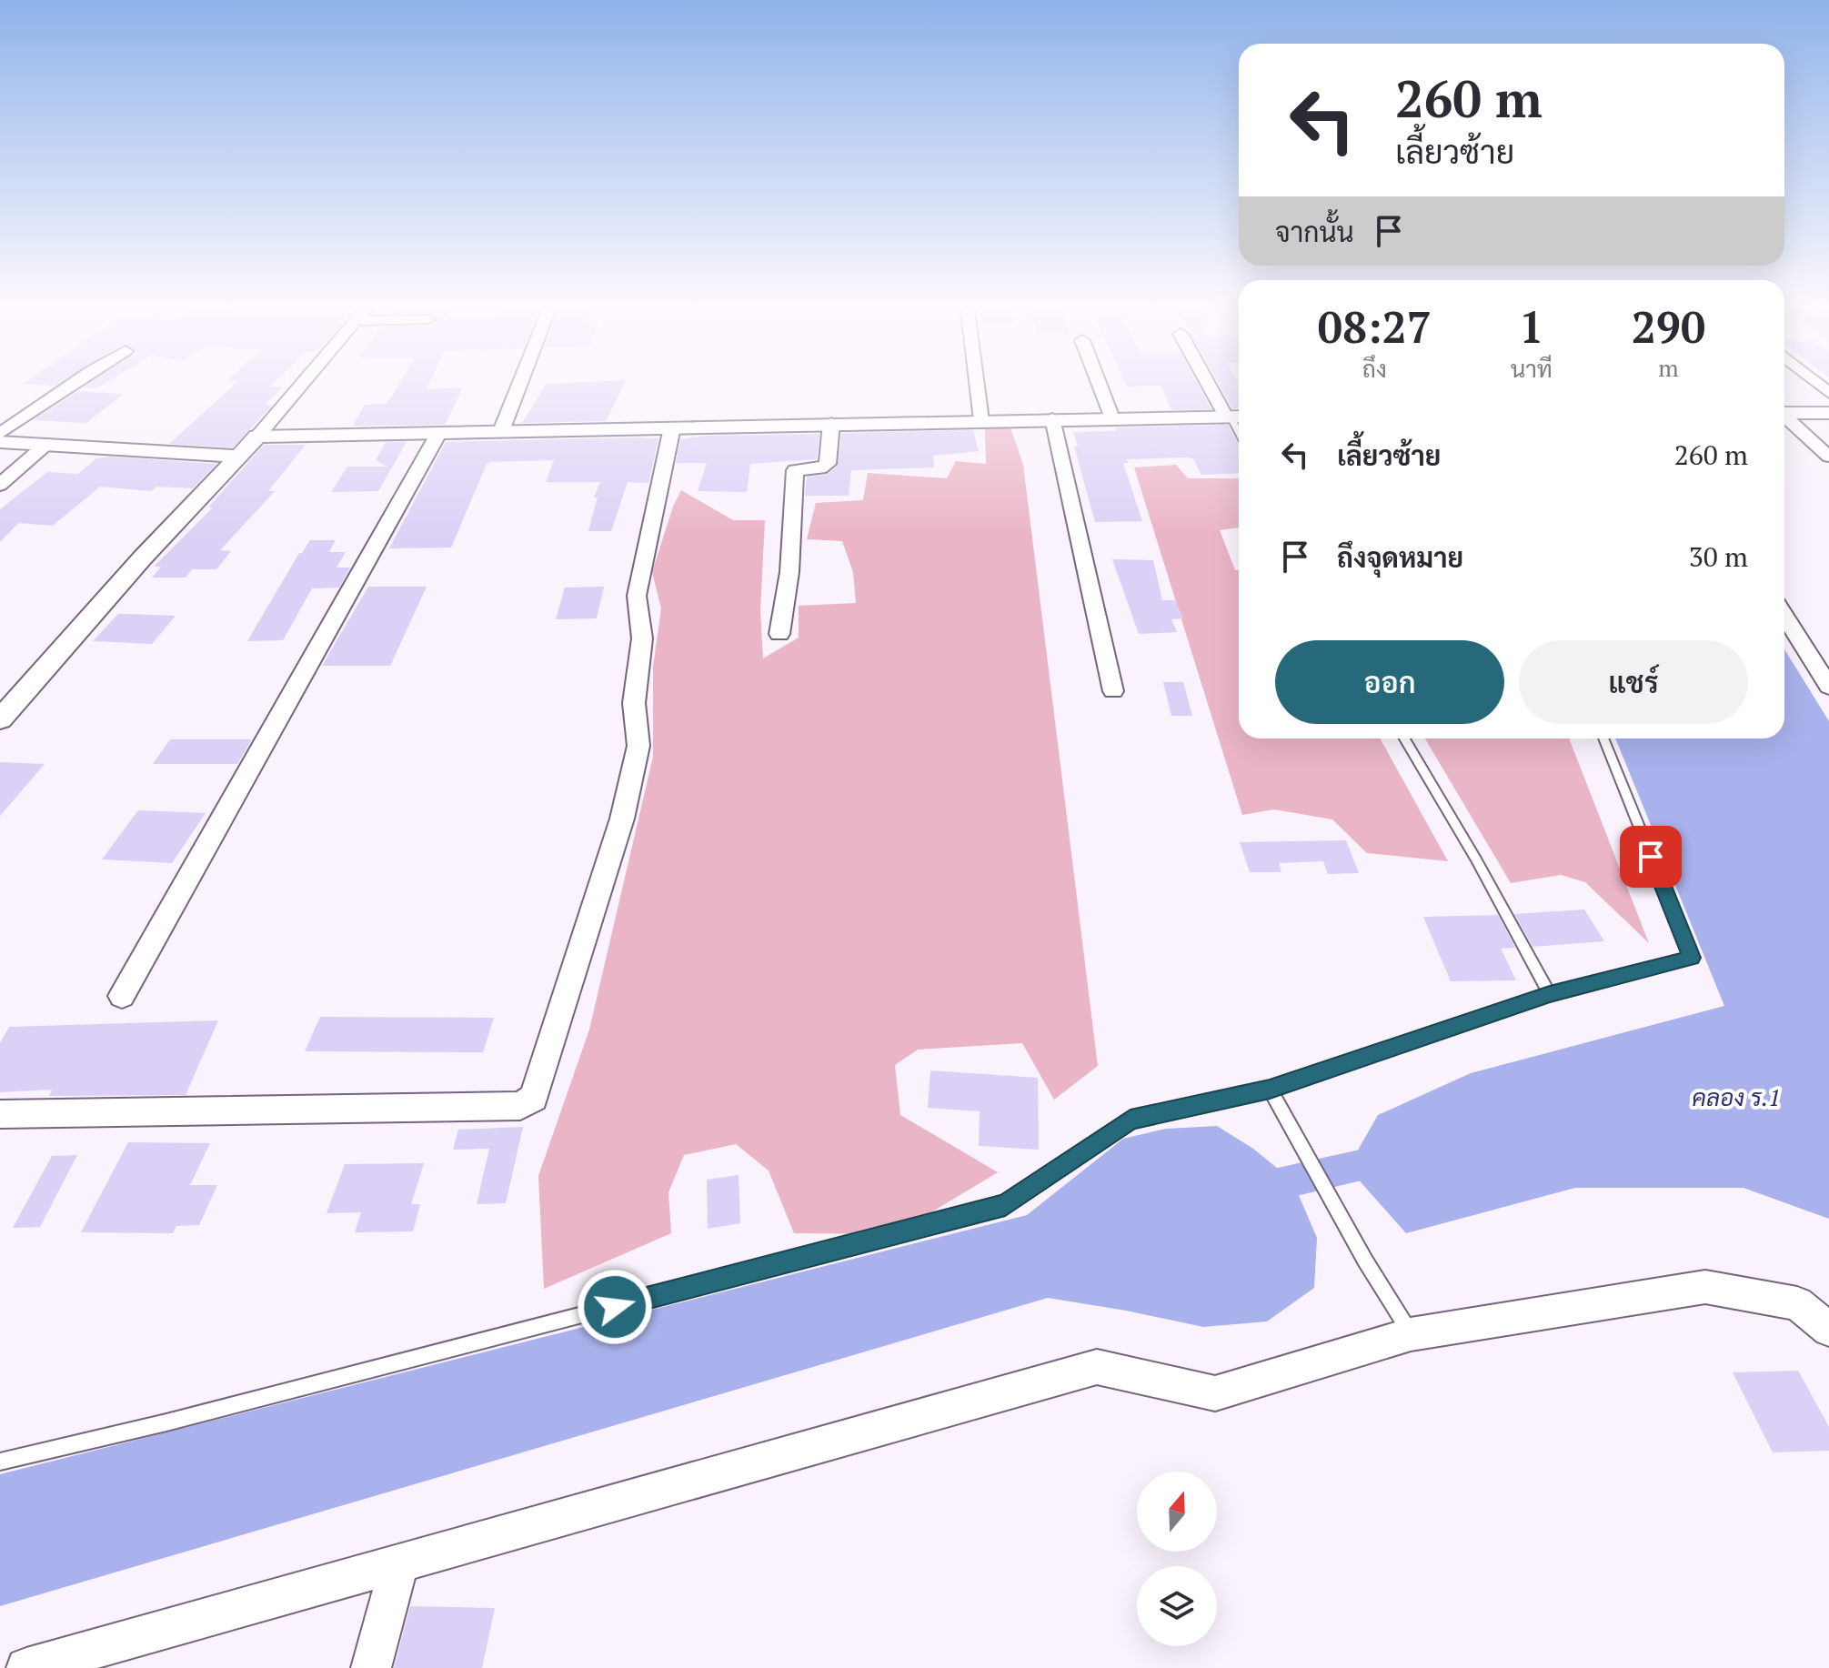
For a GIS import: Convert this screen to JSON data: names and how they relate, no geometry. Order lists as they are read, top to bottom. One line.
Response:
{"water":["คลอง ร.1"],"north":"top","page":{"turn":["260 m","เลี้ยวซ้าย"],"then":"จากนั้น","eta":["08:27","ถึง","1","นาที","290","m"],"list":[{"name":"เลี้ยวซ้าย","value":"260 m"},{"name":"ถึงจุดหมาย","value":"30 m"}],"buttons":["ออก","แชร์"]}}
